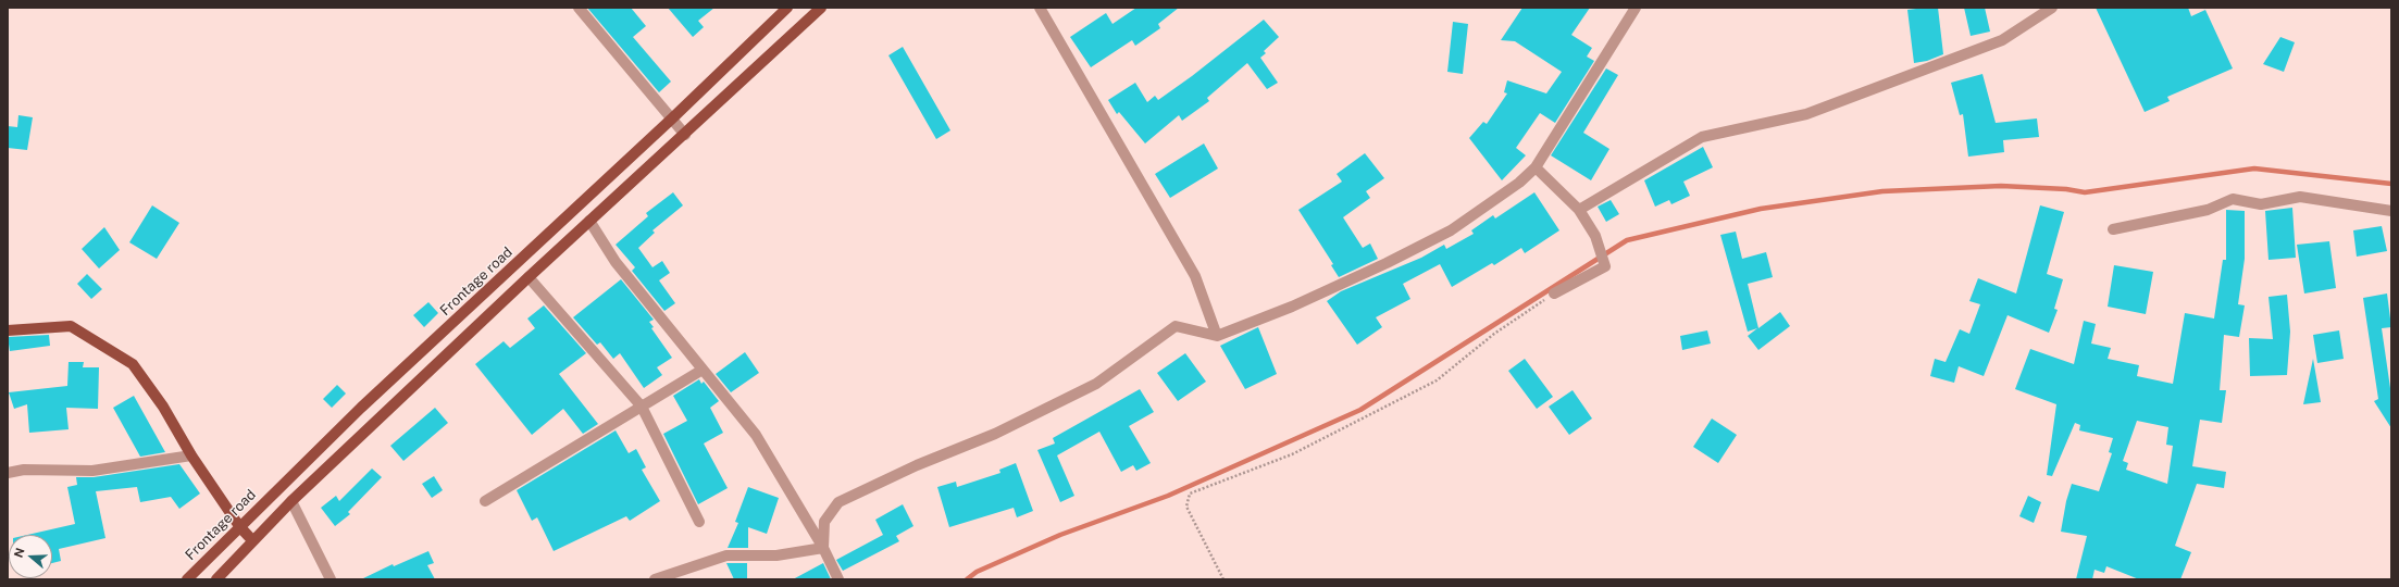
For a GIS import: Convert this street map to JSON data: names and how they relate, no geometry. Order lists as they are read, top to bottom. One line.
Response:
{"streets":{"main road":["Frontage road"]},"north":"left"}
